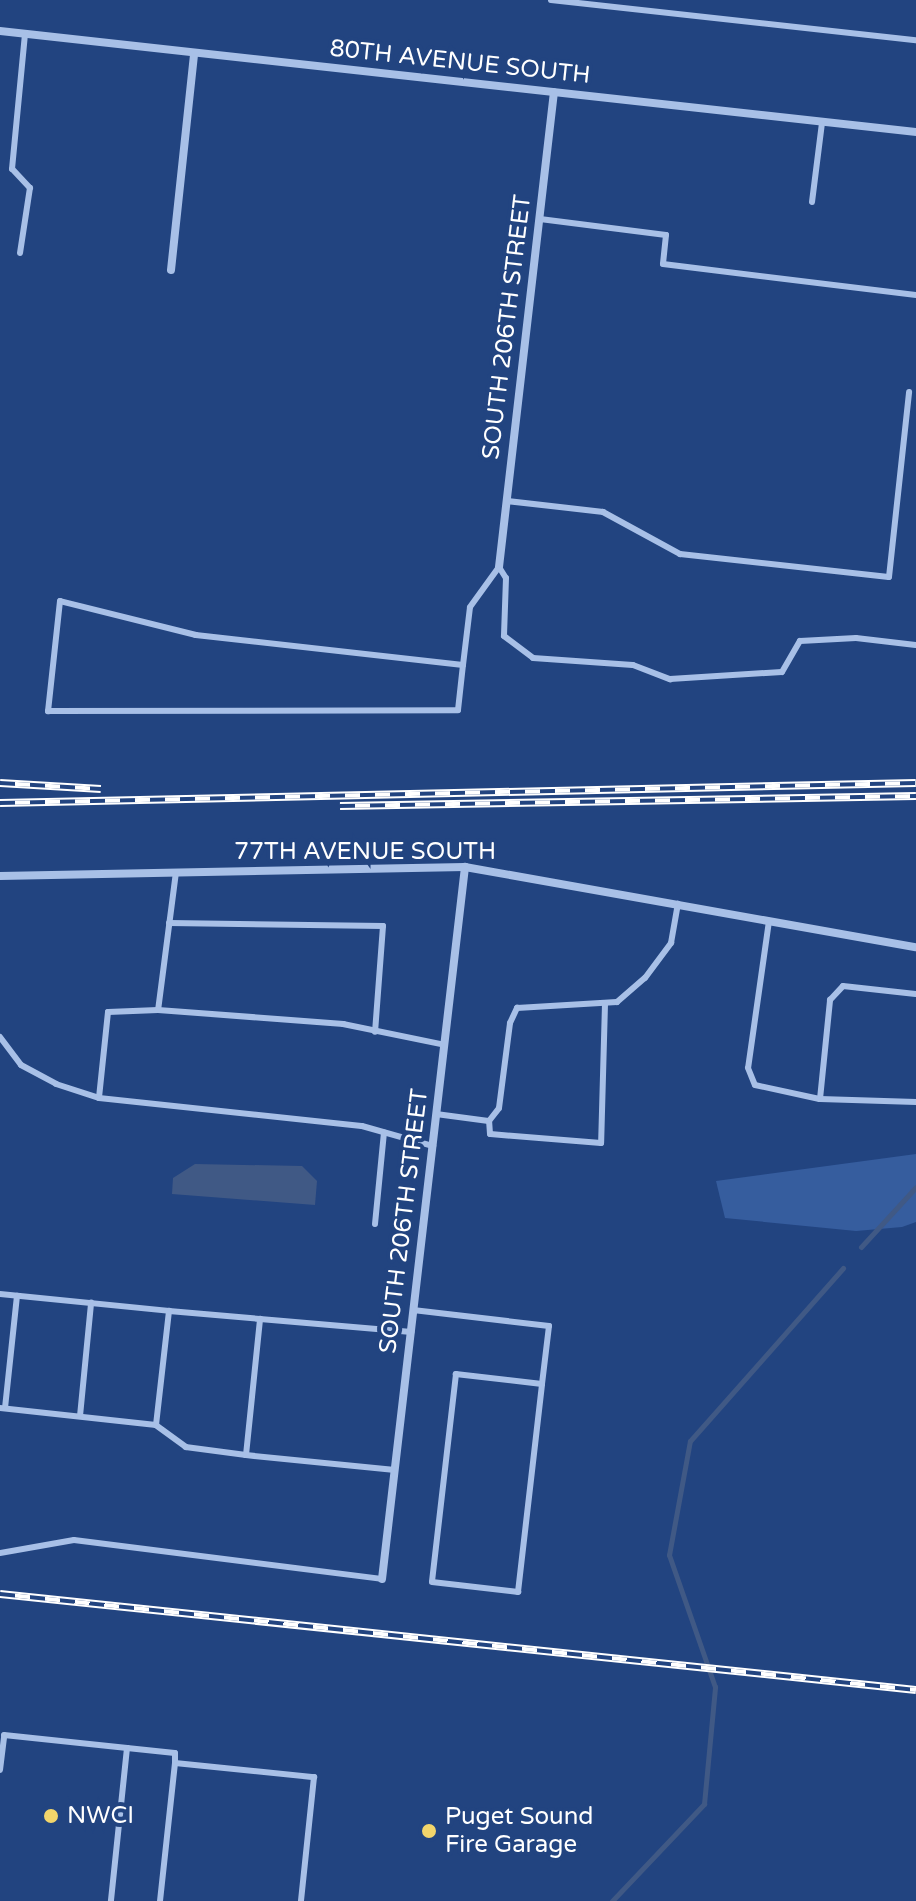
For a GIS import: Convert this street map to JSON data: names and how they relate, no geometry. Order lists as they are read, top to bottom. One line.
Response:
{"streets":{"street":["80TH AVENUE SOUTH","SOUTH 206TH STREET","77TH AVENUE SOUTH"]},"crossings":[["80TH AVENUE SOUTH","SOUTH 206TH STREET"],["SOUTH 206TH STREET","77TH AVENUE SOUTH"]],"places":["NWCI","Puget Sound Fire Garage"]}
